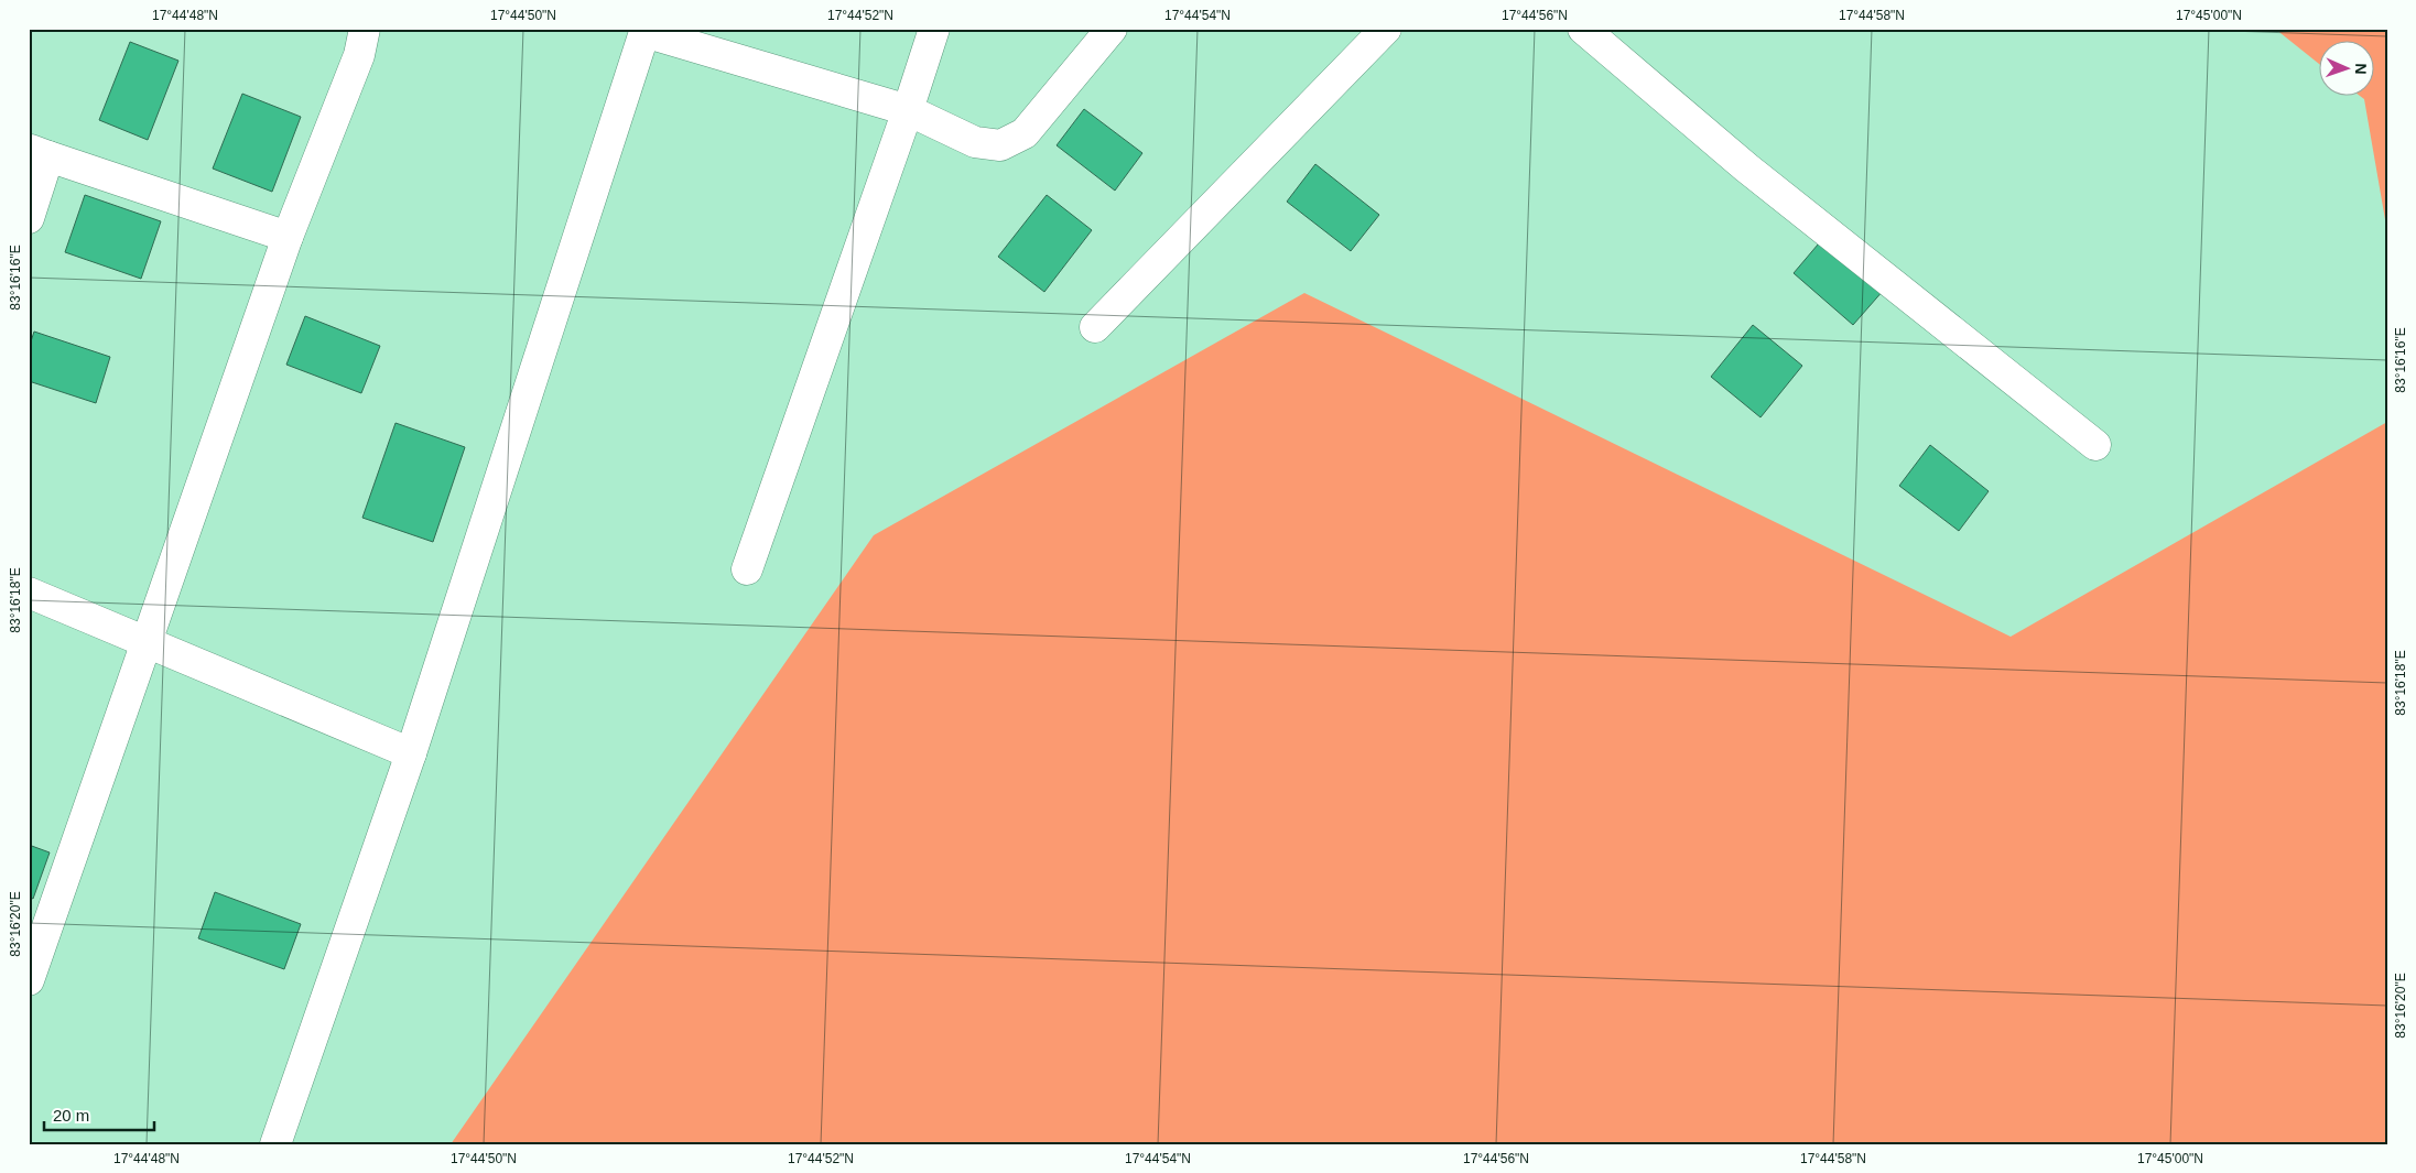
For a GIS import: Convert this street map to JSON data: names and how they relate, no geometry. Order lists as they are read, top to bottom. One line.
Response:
{"scale_bar":"20 m","north":"right","coordinates":["17°44'48\"N","17°44'50\"N","17°44'52\"N","17°44'54\"N","17°44'56\"N","17°44'58\"N","17°45'00\"N","83°16'16\"E","83°16'18\"E","83°16'20\"E"]}
